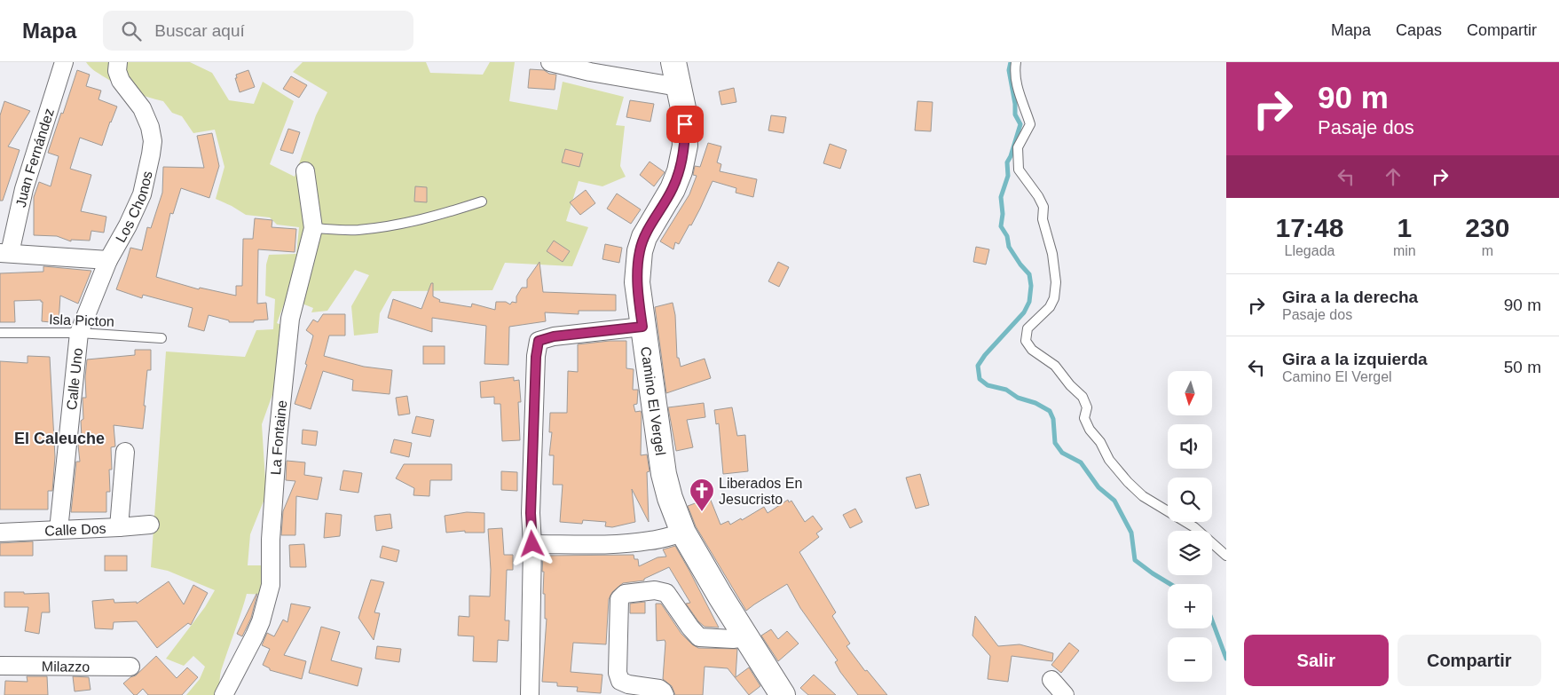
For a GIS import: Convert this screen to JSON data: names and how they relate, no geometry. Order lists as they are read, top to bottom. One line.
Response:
{"streets":{"street":["Juan Fernández","Los Chonos","Calle Uno","Camino El Vergel","La Fontaine","Calle Dos","Milazzo"],"lane":["Isla Picton"]},"crossings":[["Juan Fernández","Los Chonos"],["Los Chonos","Calle Uno"],["Isla Picton","Calle Uno"],["Calle Uno","Calle Dos"]],"districts":["El Caleuche"],"places":{"church":["Liberados En Jesucristo"]},"north":"bottom","page":{"header":"Mapa","search":"Buscar aquí","nav":["Mapa","Capas","Compartir"],"turn":["90 m","Pasaje dos"],"eta":["17:48","Llegada","1","min","230","m"],"list":[{"name":"Gira a la derecha","note":"Pasaje dos","value":"90 m"},{"name":"Gira a la izquierda","note":"Camino El Vergel","value":"50 m"}],"map_buttons":["+","−"],"buttons":["Salir","Compartir"]}}
